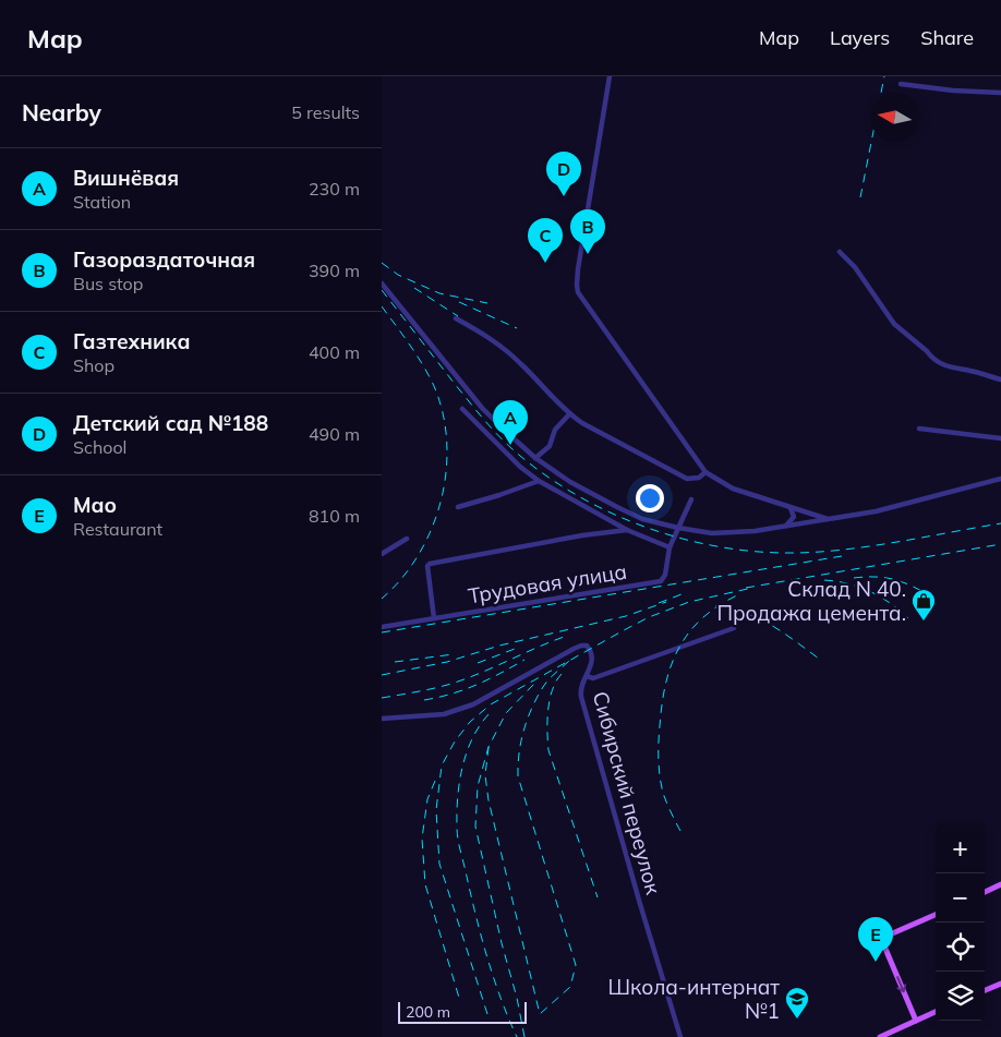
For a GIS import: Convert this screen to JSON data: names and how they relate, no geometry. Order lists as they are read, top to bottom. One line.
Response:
{"streets":{"street":["Трудовая улица","Сибирский переулок"]},"places":{"shop":["Склад N 40. Продажа цемента."],"school or university":["Школа-интернат №1"]},"scale_bar":"200 m","north":"left","page":{"header":"Map","nav":["Map","Layers","Share"],"heading":["Nearby","5 results"],"list":[{"mark":"A","name":"Вишнёвая","note":"Station","value":"230 m"},{"mark":"B","name":"Газораздаточная","note":"Bus stop","value":"390 m"},{"mark":"C","name":"Газтехника","note":"Shop","value":"400 m"},{"mark":"D","name":"Детский сад №188","note":"School","value":"490 m"},{"mark":"E","name":"Мао","note":"Restaurant","value":"810 m"}],"pins":["D","B","C","A","E"],"map_buttons":["+","−"],"scale":"200 m"}}
